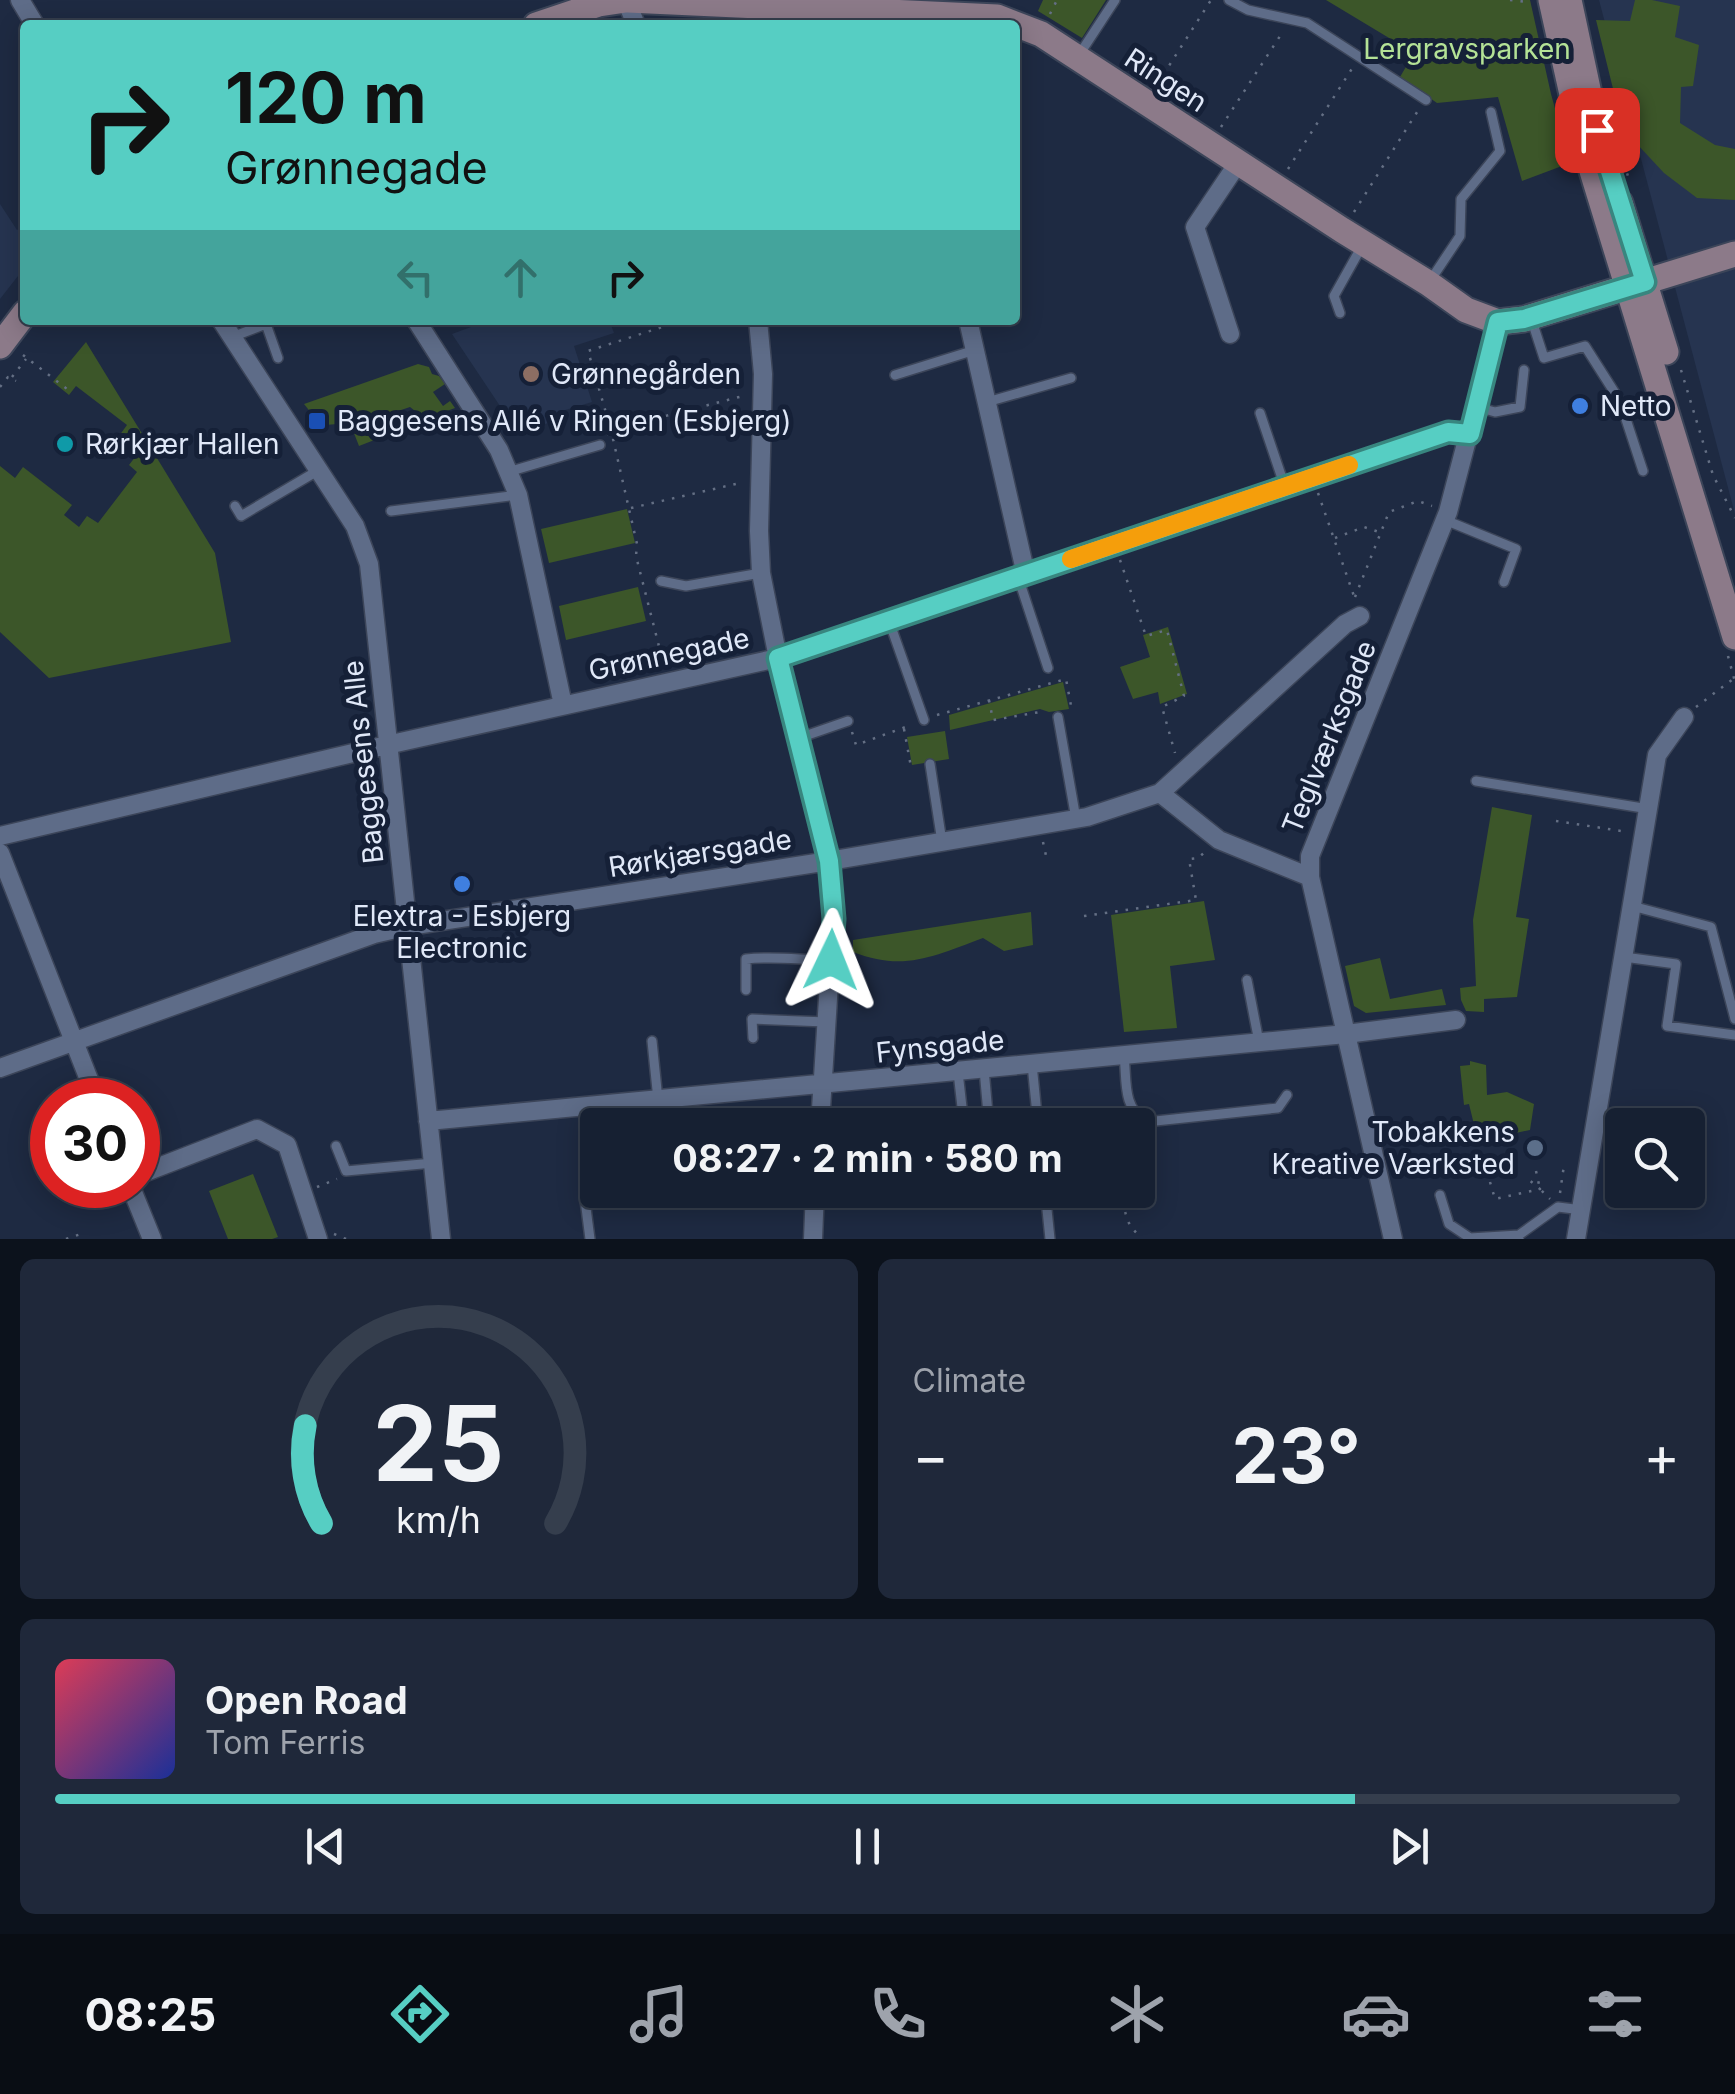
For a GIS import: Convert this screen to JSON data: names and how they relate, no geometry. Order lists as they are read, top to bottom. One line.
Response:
{"streets":{"street":["Ringen","Grønnegade","Teglværksgade","Baggesens Alle","Rørkjærsgade","Fynsgade"]},"crossings":[["Ringen","Teglværksgade"],["Grønnegade","Teglværksgade"],["Grønnegade","Baggesens Alle"],["Teglværksgade","Fynsgade"],["Baggesens Alle","Rørkjærsgade"],["Baggesens Alle","Fynsgade"]],"parks":["Lergravsparken"],"places":{"other":["Grønnegården","Netto","Rørkjær Hallen","Elextra - Esbjerg Electronic","Tobakkens Kreative Værksted"],"transit":["Baggesens Allé v Ringen (Esbjerg)"]},"page":{"turn":["120 m","Grønnegade"],"limit":"30","trip":"08:27 · 2 min · 580 m","tile":"Climate","heat":["−","23°","+"],"song":["Open Road","Tom Ferris"],"tabs":"08:25","gauge":["25","km/h"]}}
